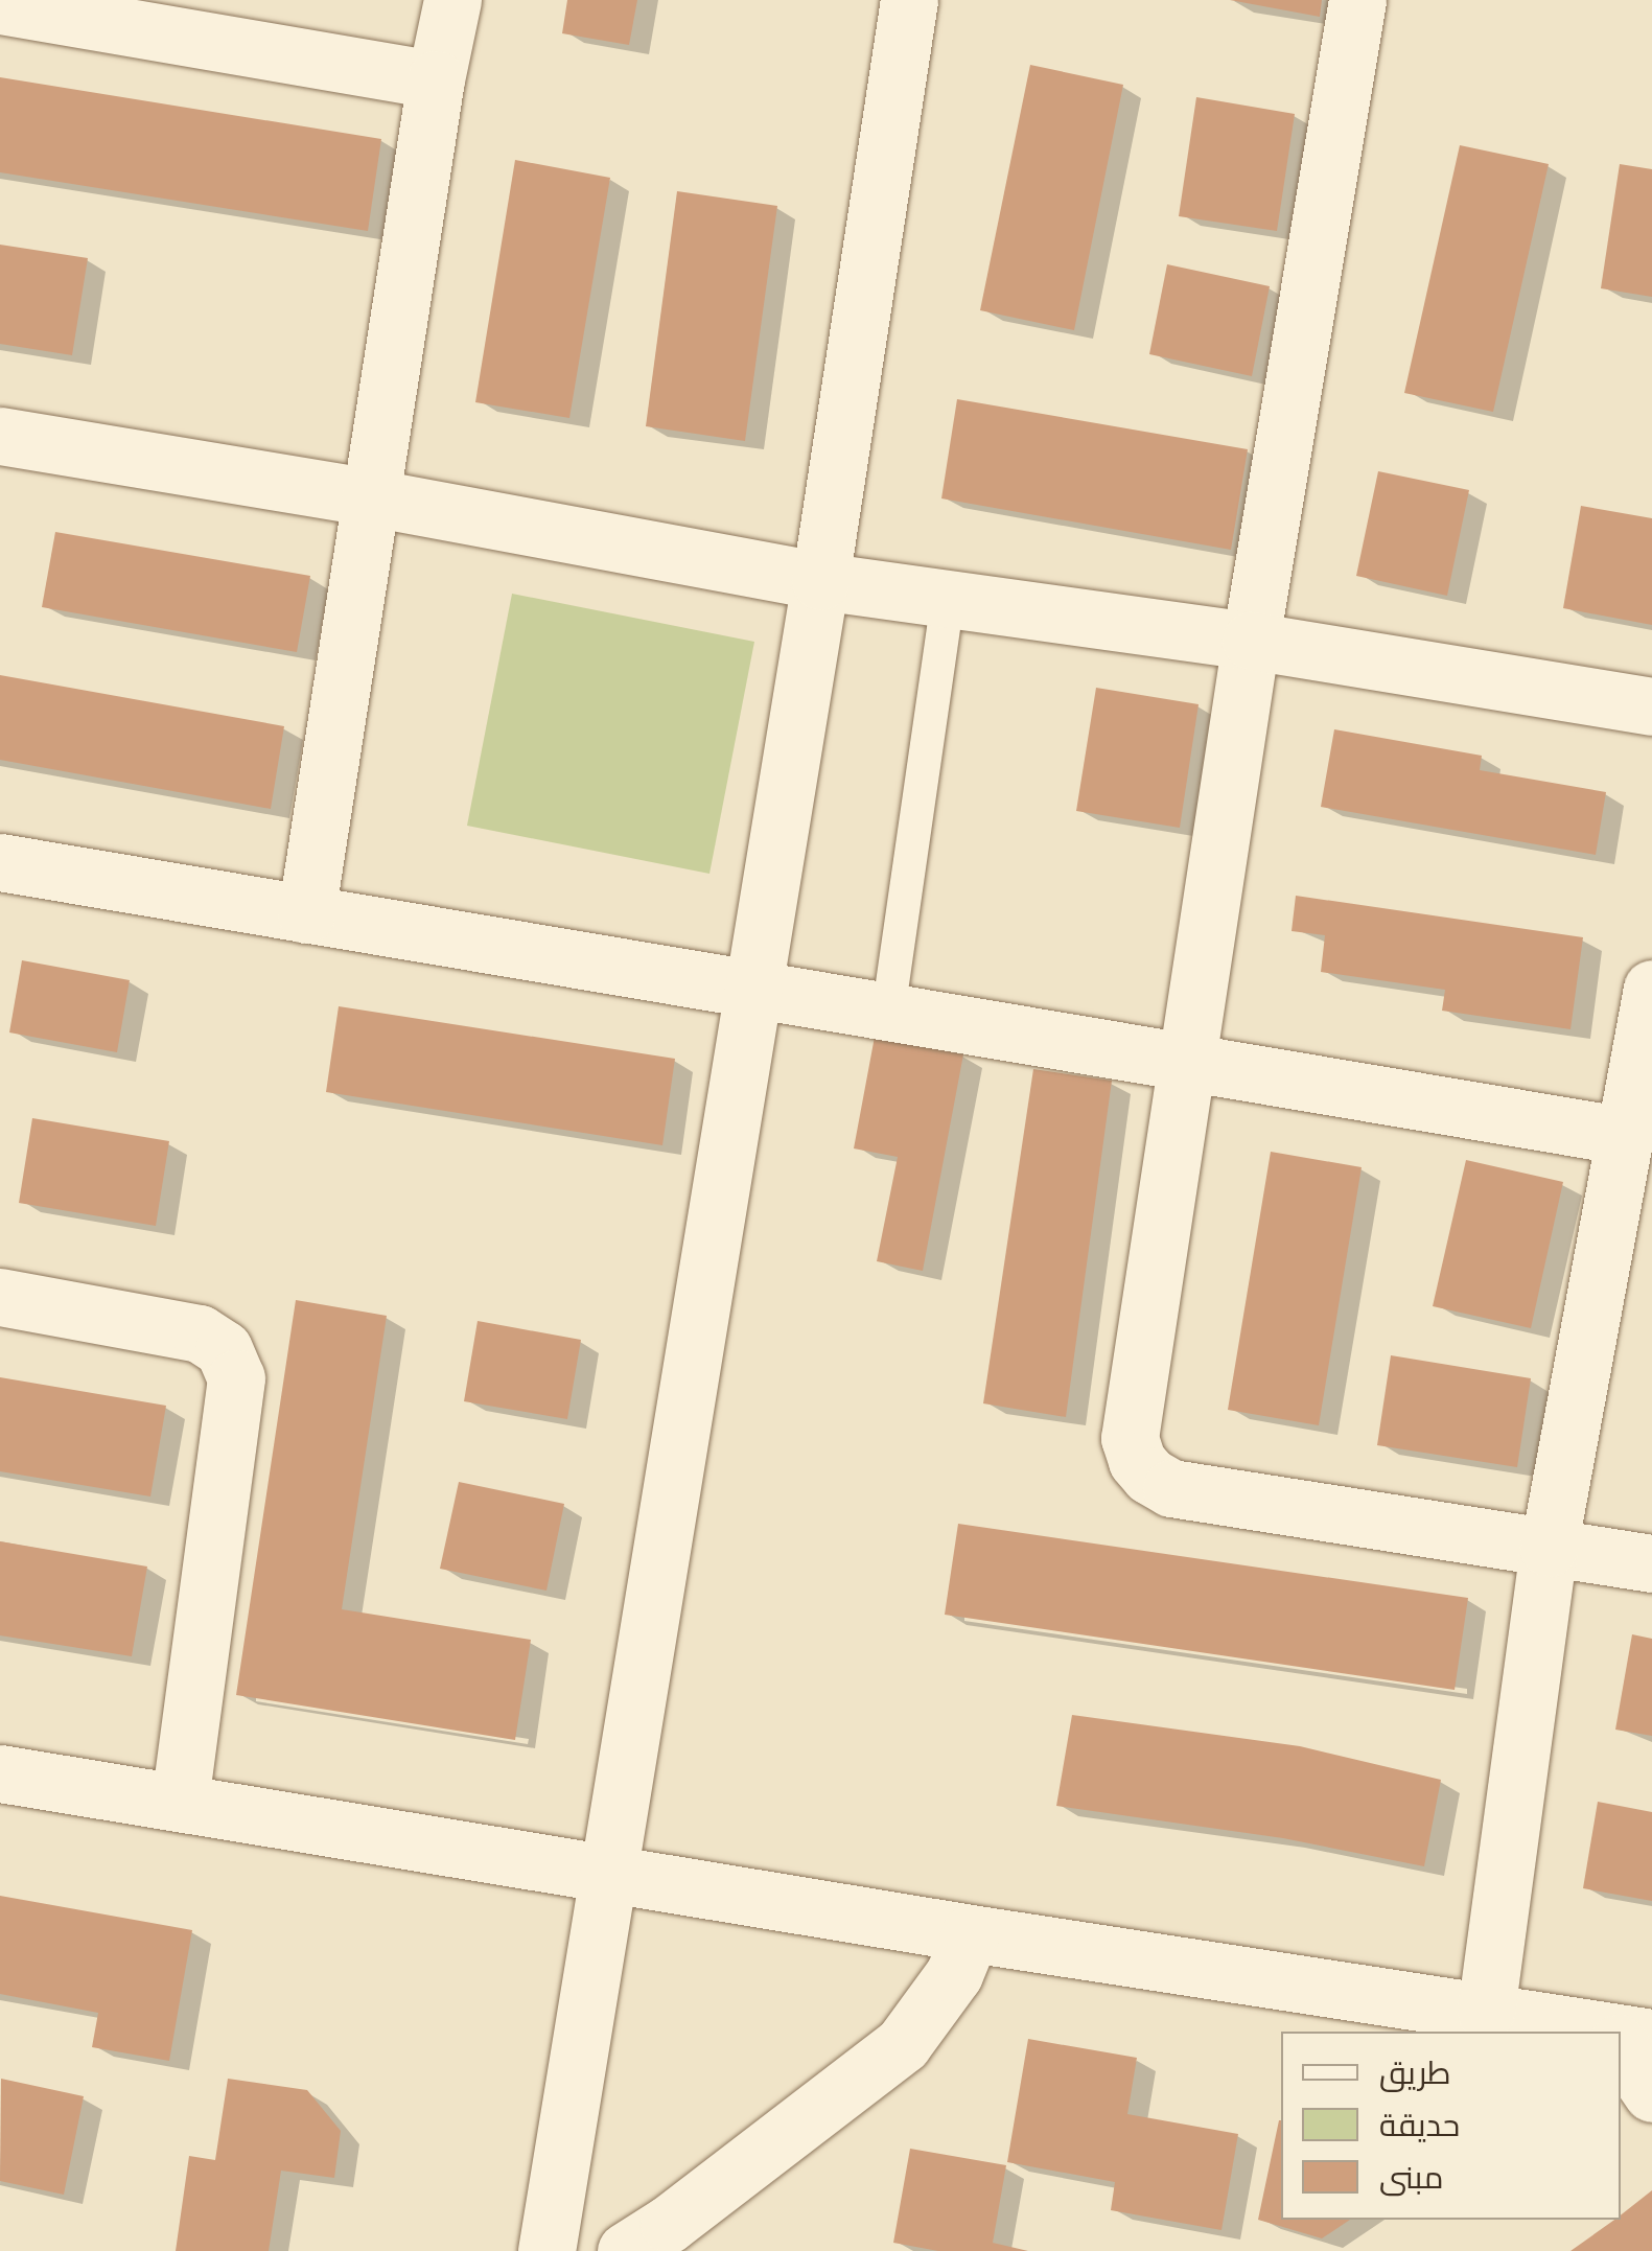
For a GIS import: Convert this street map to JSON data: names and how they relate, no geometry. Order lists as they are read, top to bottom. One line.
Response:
{"legend":["طريق","حديقة","مبنى"]}
